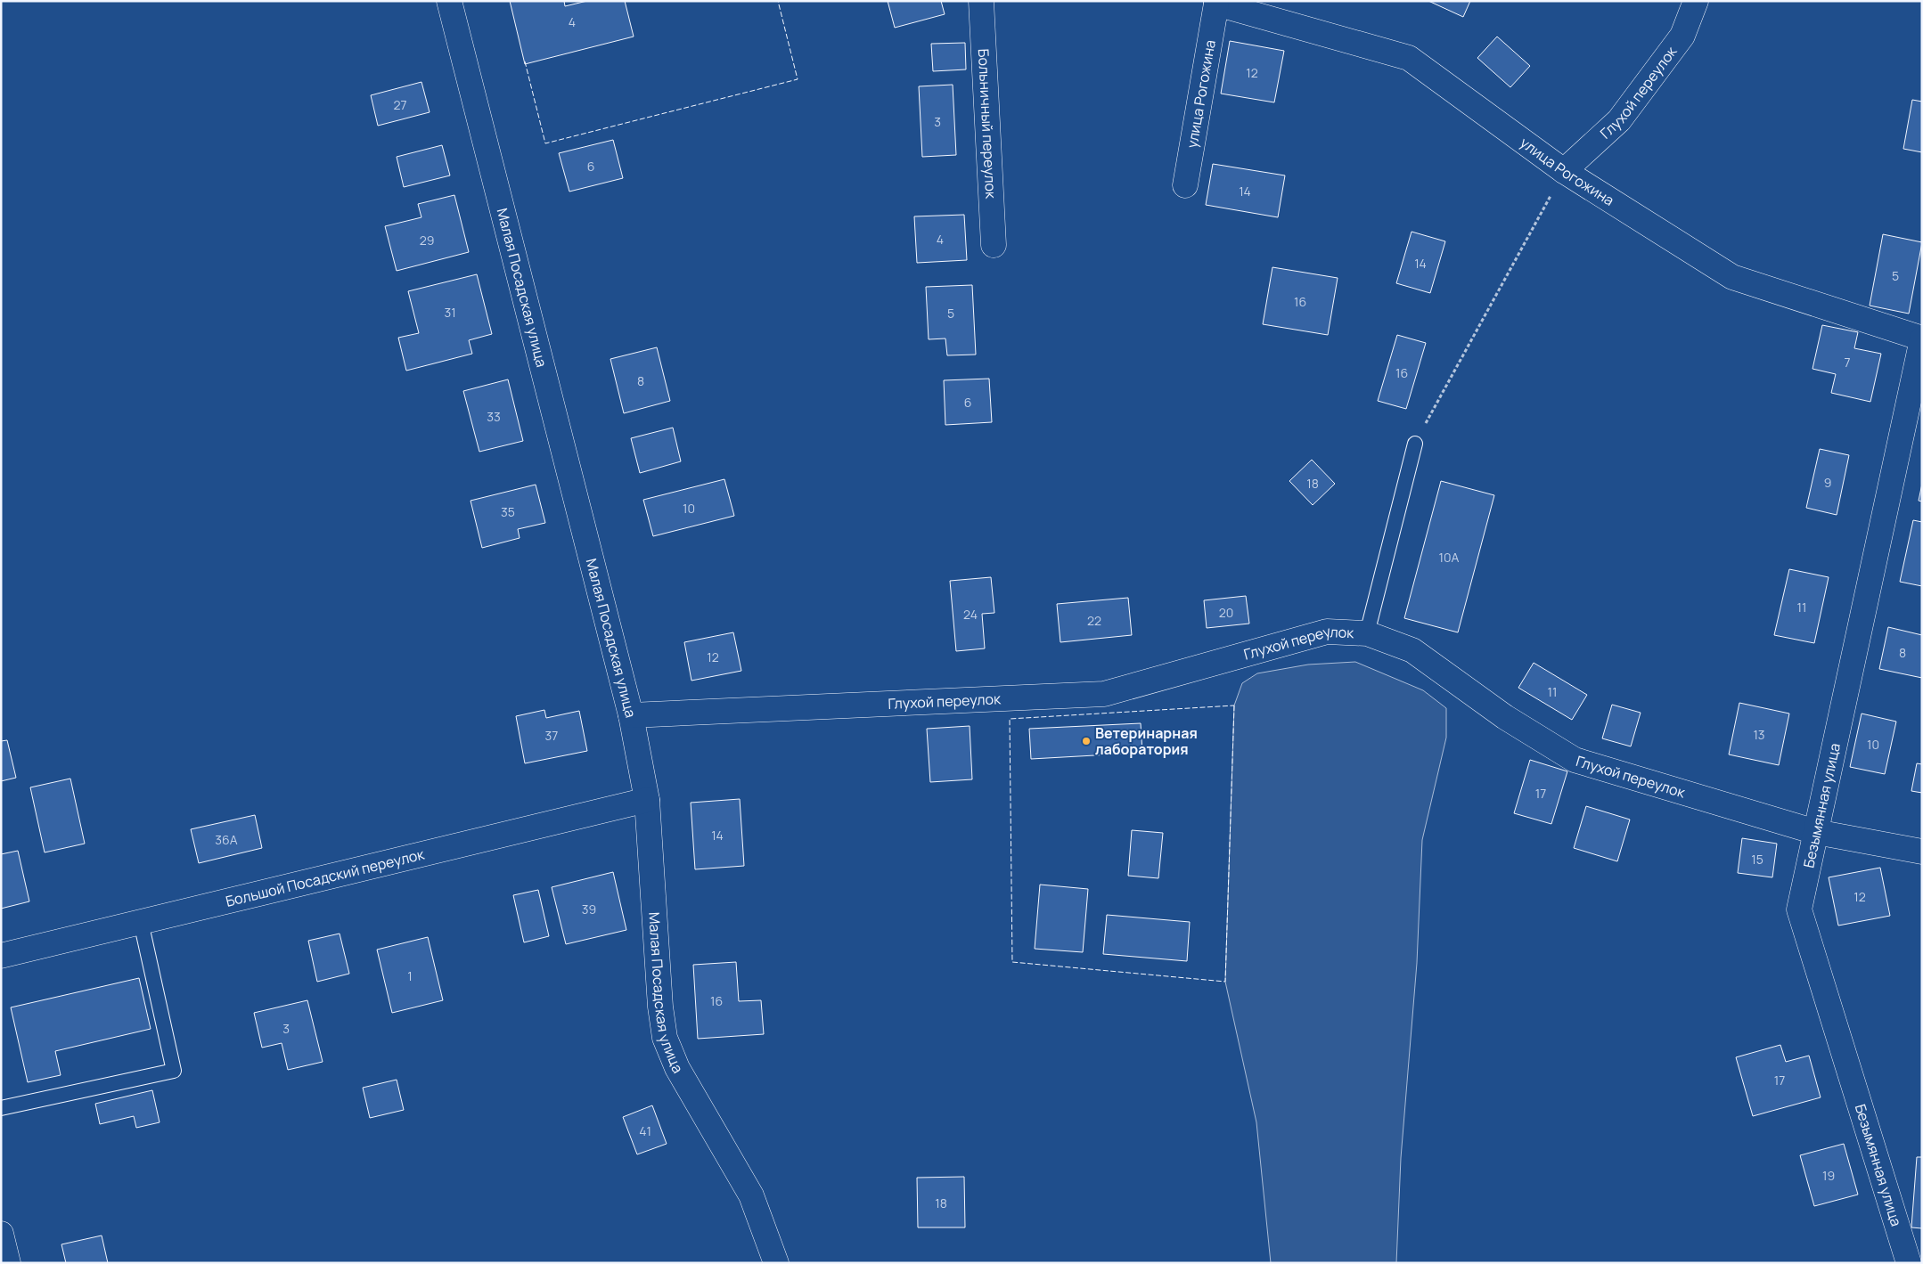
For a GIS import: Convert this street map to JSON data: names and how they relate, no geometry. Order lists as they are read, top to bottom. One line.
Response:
{"streets":{"street":["Глухой переулок","улица Рогожина","Больничный переулок","Малая Посадская улица","Безымянная улица","Большой Посадский переулок"]},"crossings":[["Глухой переулок","улица Рогожина"],["Глухой переулок","Малая Посадская улица"],["Глухой переулок","Безымянная улица"],["улица Рогожина","Безымянная улица"],["Малая Посадская улица","Большой Посадский переулок"]],"places":["Ветеринарная лаборатория"],"house_numbers":["4","12","27","3","6","14","4","29","14","5","16","31","5","7","16","8","6","33","9","18","10","35","10А","11","20","24","22","8","12","11","13","37","10","17","14","36А","15","12","39","1","16","3","17","41","19","18"]}
